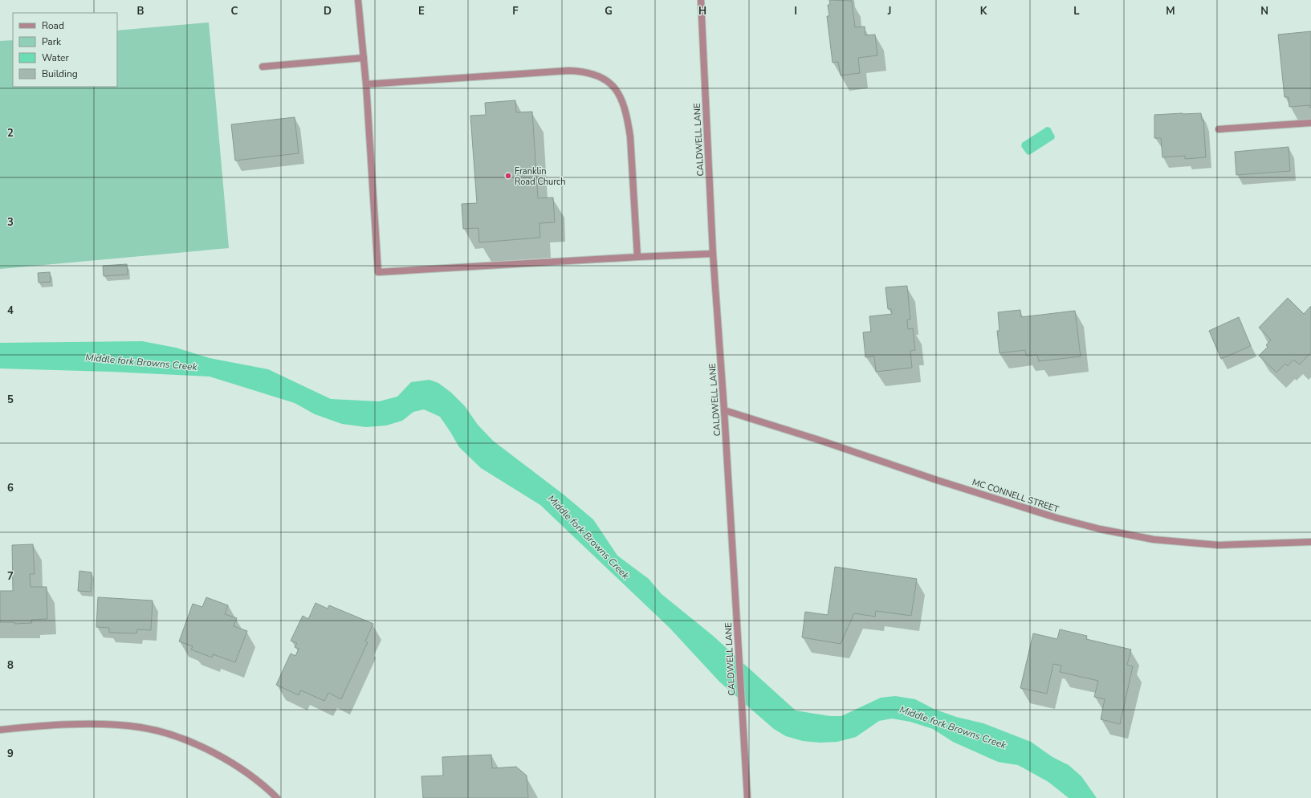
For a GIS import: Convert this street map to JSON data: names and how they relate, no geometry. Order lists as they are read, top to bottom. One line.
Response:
{"streets":{"street":["CALDWELL LANE","MC CONNELL STREET"]},"crossings":[["CALDWELL LANE","MC CONNELL STREET"]],"water":["Middle fork Browns Creek"],"places":["Franklin Road Church"],"legend":["Road","Park","Water","Building"],"grid":{"columns":["B","C","D","E","F","G","H","I","J","K","L","M","N"],"rows":["2","3","4","5","6","7","8","9"]}}
